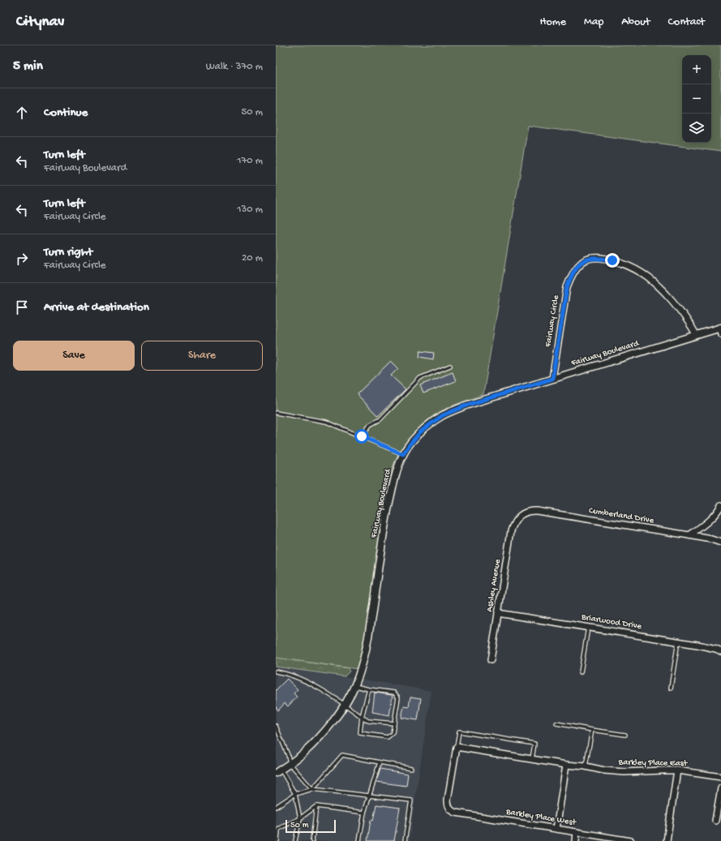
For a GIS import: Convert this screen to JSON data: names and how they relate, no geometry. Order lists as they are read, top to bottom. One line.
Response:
{"streets":{"street":["Fairway Circle","Fairway Boulevard","Cumberland Drive","Ashley Avenue","Briarwood Drive","Barkley Place East","Barkley Place West"]},"crossings":[["Fairway Circle","Fairway Boulevard"],["Cumberland Drive","Ashley Avenue"],["Ashley Avenue","Briarwood Drive"],["Barkley Place East","Barkley Place West"]],"scale_bar":"50 m","page":{"header":"Citynav","nav":["Home","Map","About","Contact"],"heading":["5 min","Walk · 370 m"],"map_buttons":["+","−"],"list":[["Continue","50 m"],["Turn left","Fairway Boulevard","170 m"],["Turn left","Fairway Circle","130 m"],["Turn right","Fairway Circle","20 m"],"Arrive at destination"],"buttons":["Save","Share"],"scale":"50 m"}}
